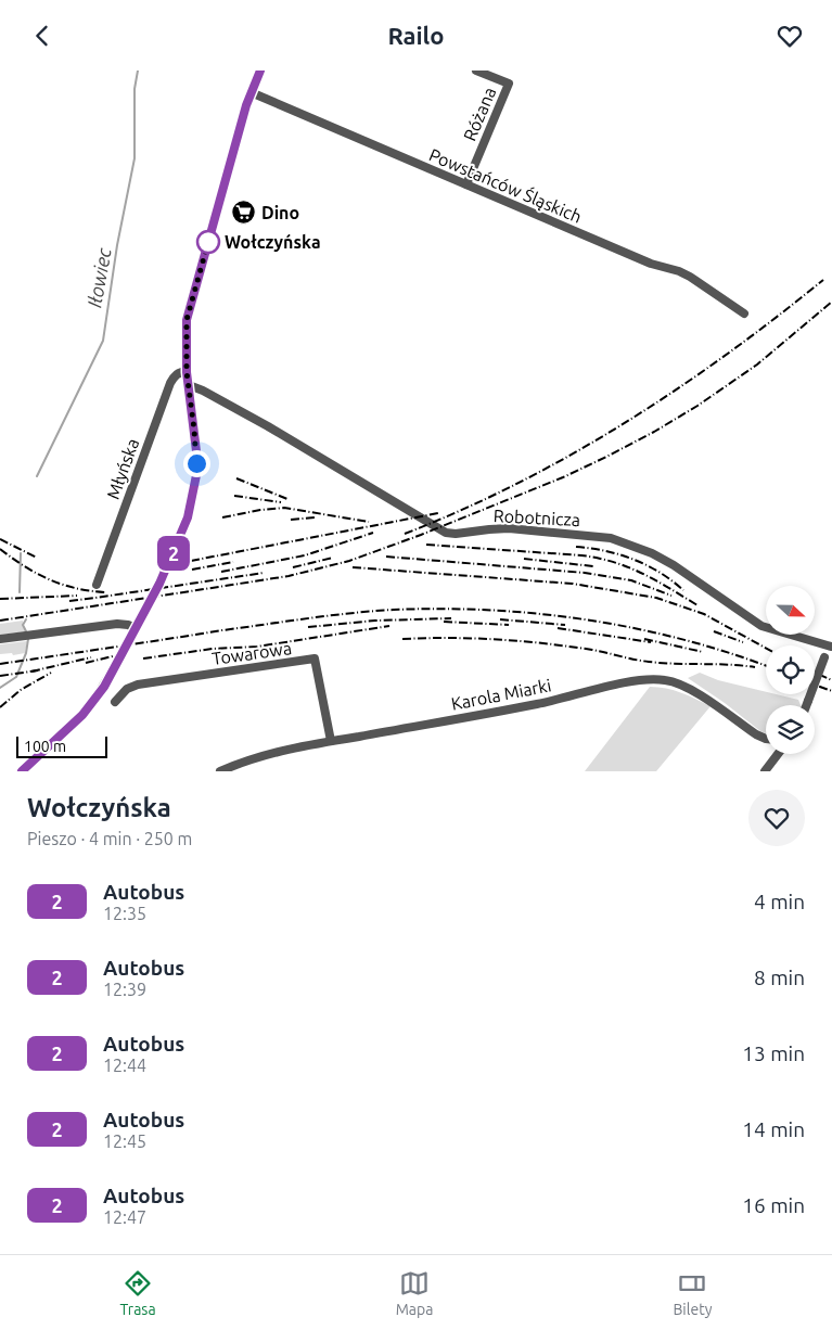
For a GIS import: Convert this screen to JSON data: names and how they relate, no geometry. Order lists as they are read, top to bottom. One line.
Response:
{"streets":{"street":["Różana","Powstańców Śląskich","Młyńska","Robotnicza","Towarowa","Karola Miarki"]},"crossings":[["Różana","Powstańców Śląskich"],["Towarowa","Karola Miarki"]],"water":["Iłowiec"],"places":{"supermarket":["Dino"],"other":["Wołczyńska"]},"lines":["bus line 2"],"scale_bar":"100 m","north":"right","page":{"header":"Railo","on_map":"2","scale":"100 m","heading":["Wołczyńska","Pieszo · 4 min · 250 m"],"list":[{"mark":"2","name":"Autobus","note":"12:35","value":"4 min"},{"mark":"2","name":"Autobus","note":"12:39","value":"8 min"},{"mark":"2","name":"Autobus","note":"12:44","value":"13 min"},{"mark":"2","name":"Autobus","note":"12:45","value":"14 min"},{"mark":"2","name":"Autobus","note":"12:47","value":"16 min"}],"tabs":["Trasa","Mapa","Bilety"]}}
